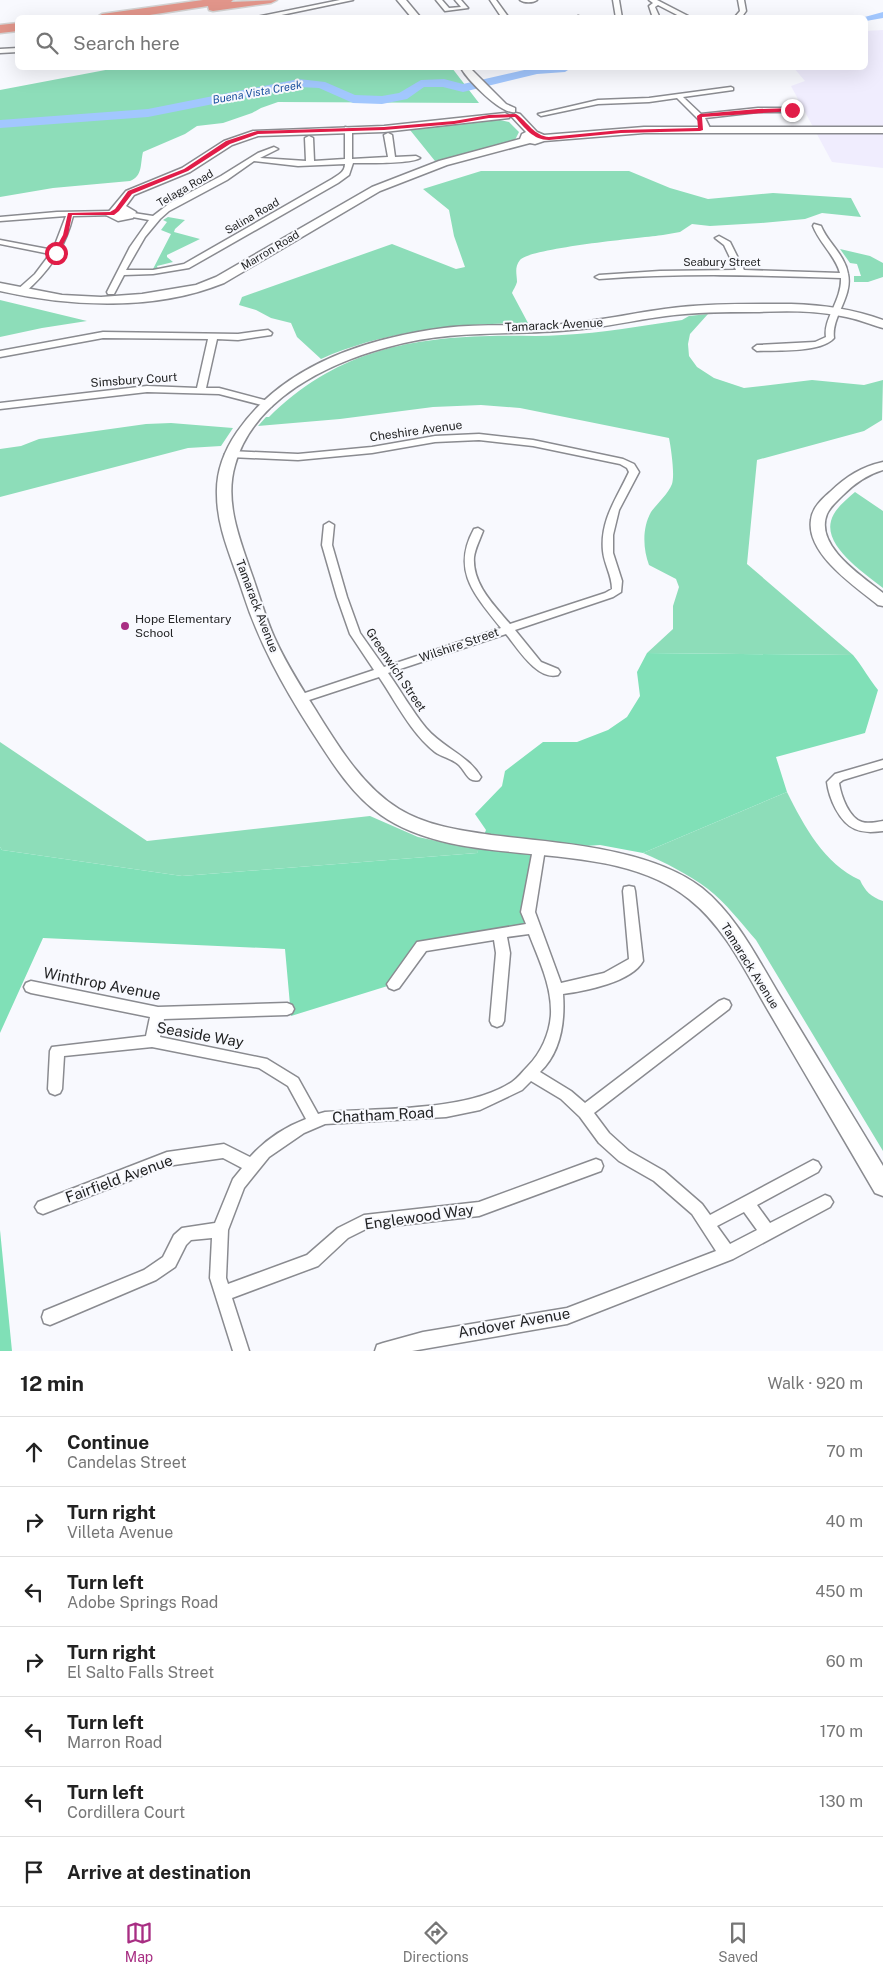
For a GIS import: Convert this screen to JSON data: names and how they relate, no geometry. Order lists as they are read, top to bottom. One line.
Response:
{"streets":{"street":["Telaga Road","Salina Road","Marron Road","Seabury Street","Tamarack Avenue","Simsbury Court","Cheshire Avenue","Wilshire Street","Greenwich Street","Winthrop Avenue","Seaside Way","Chatham Road","Fairfield Avenue","Englewood Way","Andover Avenue"]},"crossings":[["Telaga Road","Salina Road"],["Tamarack Avenue","Simsbury Court"],["Tamarack Avenue","Cheshire Avenue"],["Tamarack Avenue","Wilshire Street"],["Tamarack Avenue","Chatham Road"],["Cheshire Avenue","Wilshire Street"],["Wilshire Street","Greenwich Street"],["Seaside Way","Chatham Road"],["Chatham Road","Fairfield Avenue"],["Chatham Road","Englewood Way"]],"water":["Buena Vista Creek"],"places":["Hope Elementary School"],"page":{"search":"Search here","heading":["12 min","Walk · 920 m"],"list":[["Continue","Candelas Street","70 m"],["Turn right","Villeta Avenue","40 m"],["Turn left","Adobe Springs Road","450 m"],["Turn right","El Salto Falls Street","60 m"],["Turn left","Marron Road","170 m"],["Turn left","Cordillera Court","130 m"],"Arrive at destination"],"nav":["Map","Directions","Saved"]}}
